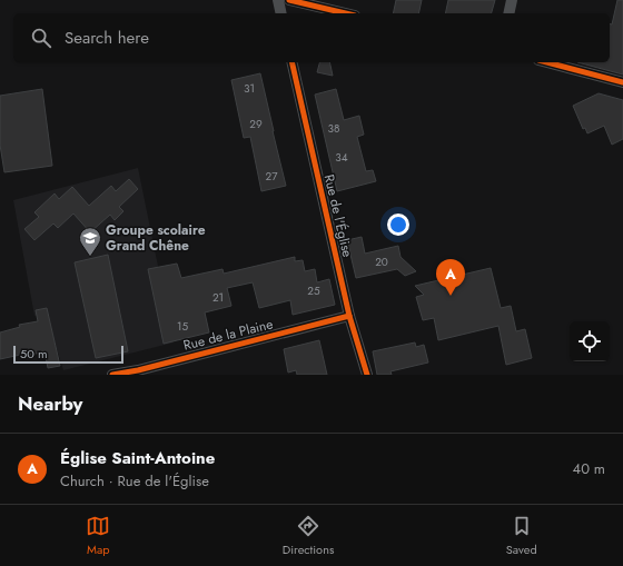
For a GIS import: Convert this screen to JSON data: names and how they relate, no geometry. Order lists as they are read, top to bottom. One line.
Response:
{"streets":{"street":["Rue de l'Église","Rue de la Plaine"]},"crossings":[["Rue de l'Église","Rue de la Plaine"]],"places":{"school or university":["Groupe scolaire Grand Chêne"]},"house_numbers":["31","29","38","34","27","20","25","21","15"],"scale_bar":"50 m","page":{"search":"Search here","pins":"A","scale":"50 m","heading":"Nearby","list":[{"mark":"A","name":"Église Saint-Antoine","note":"Church · Rue de l'Église","value":"40 m"}],"nav":["Map","Directions","Saved"]}}
